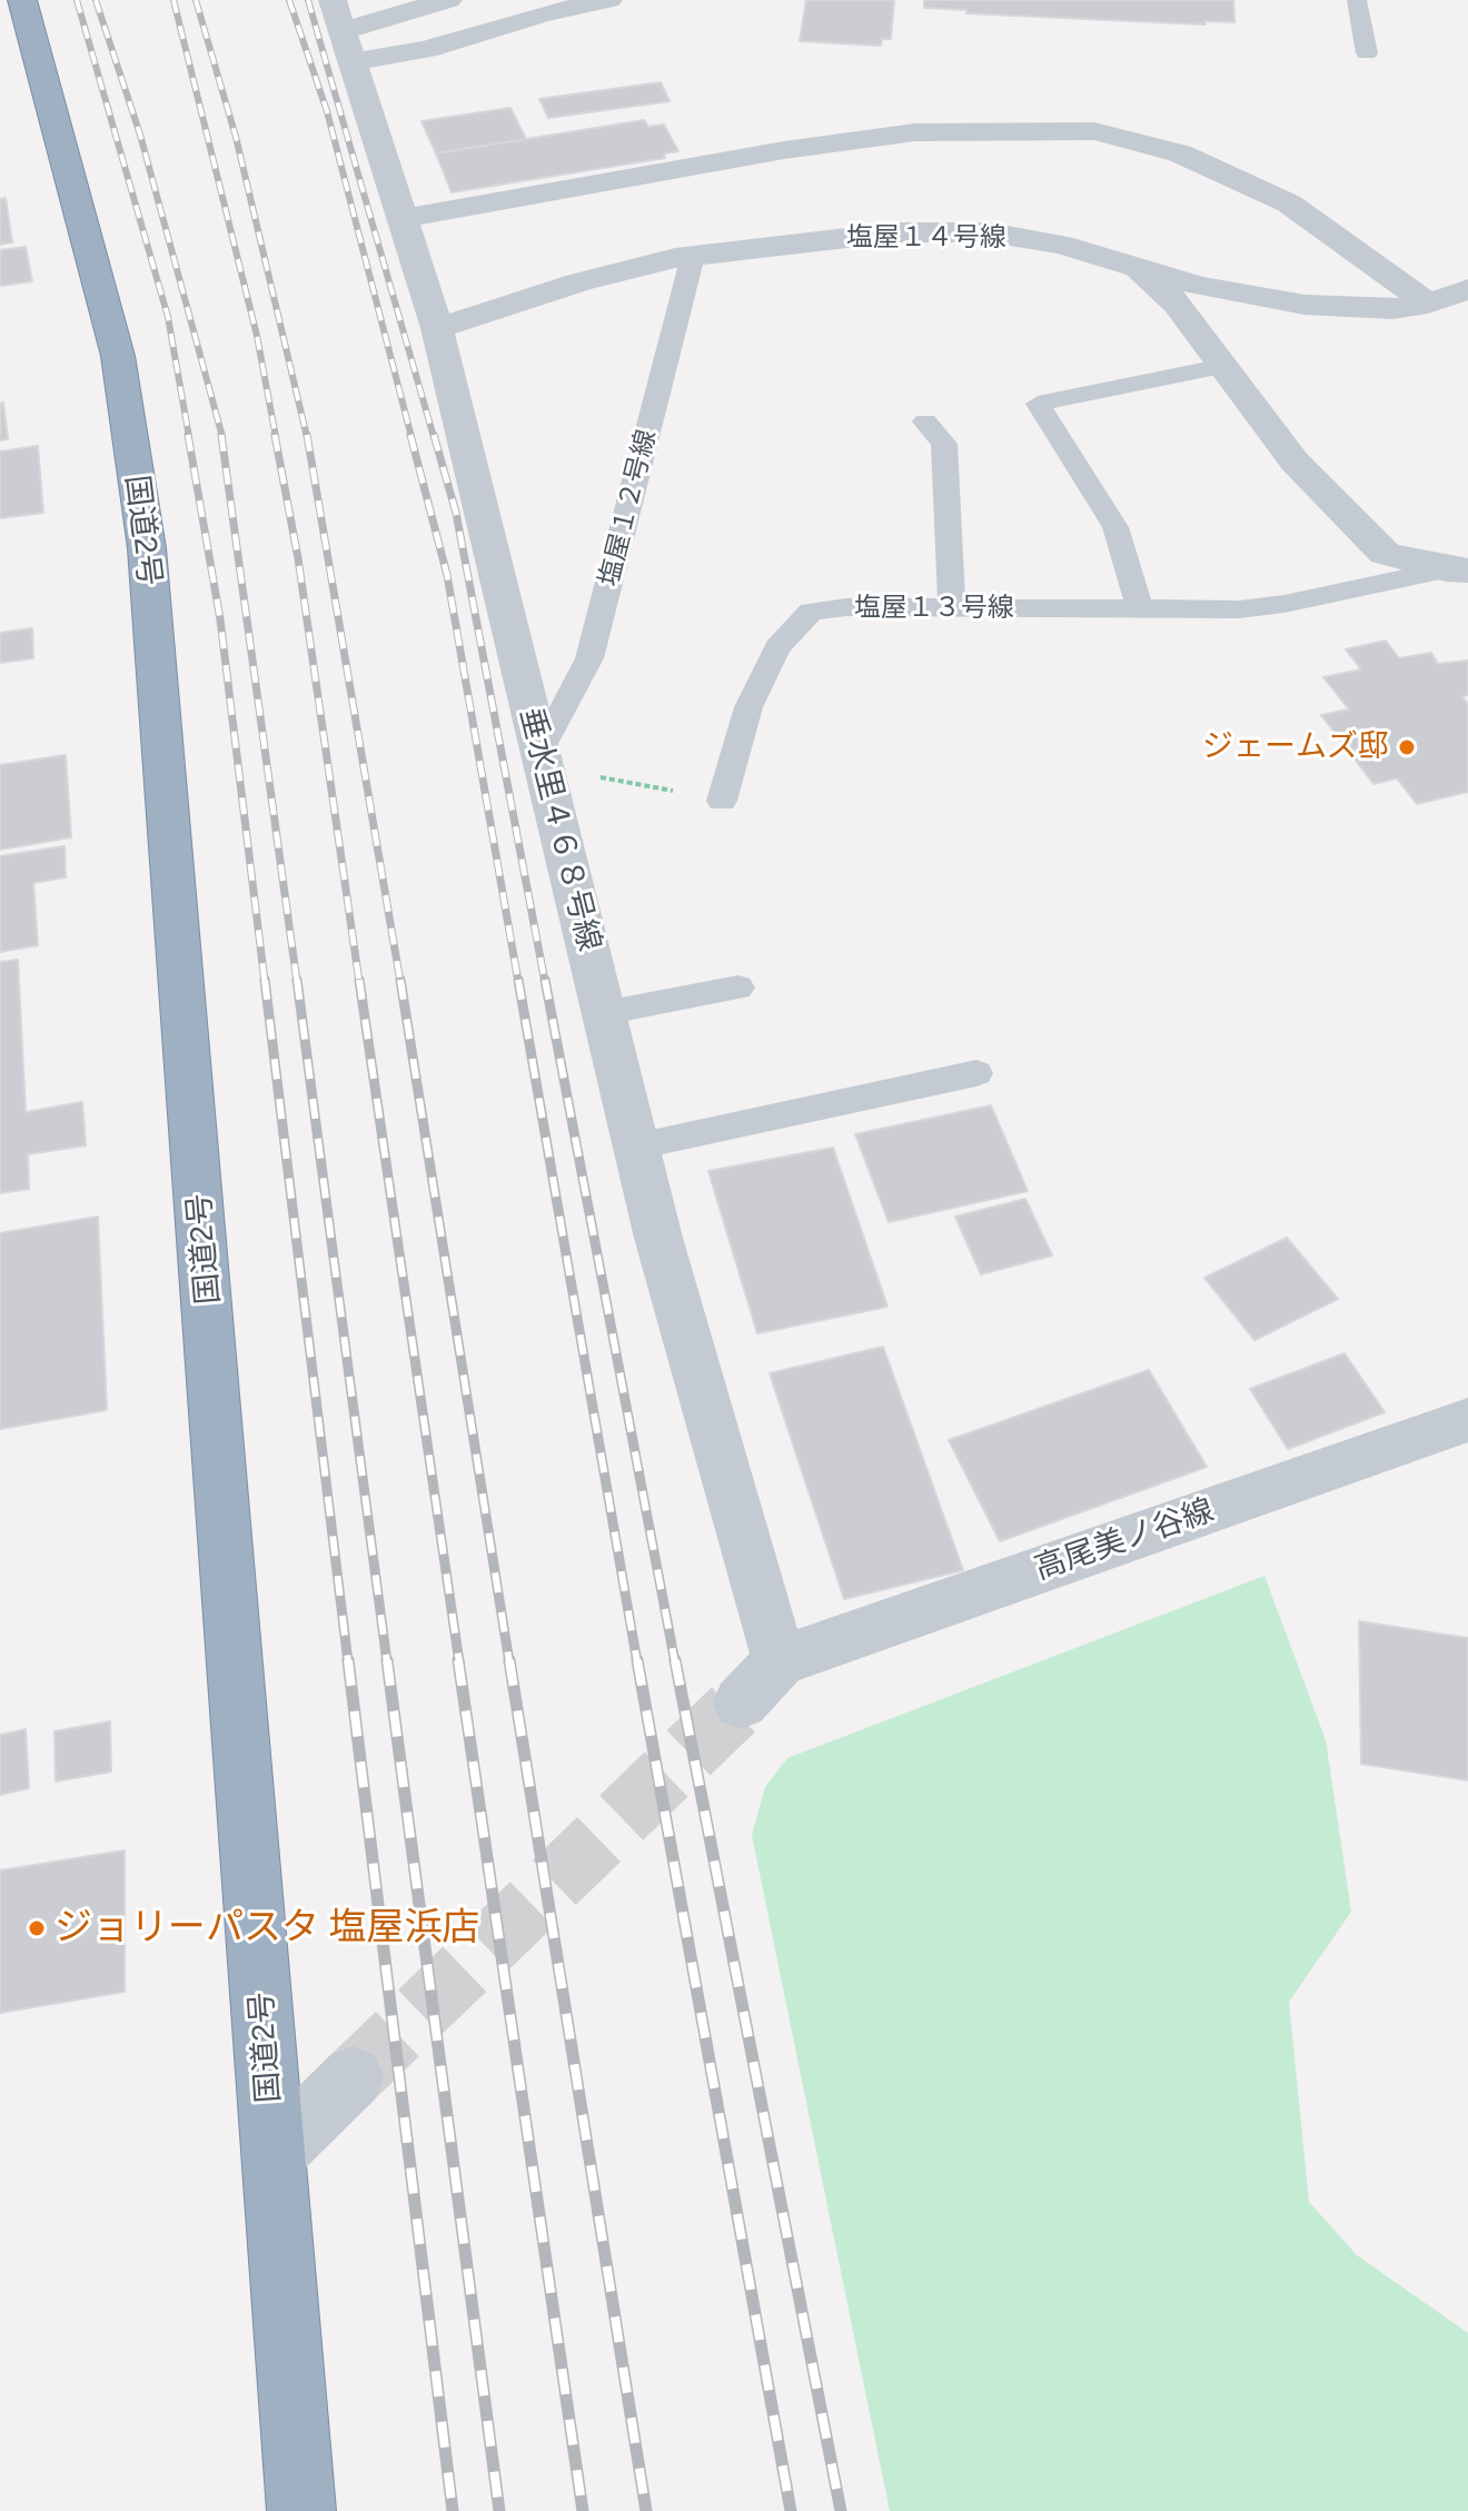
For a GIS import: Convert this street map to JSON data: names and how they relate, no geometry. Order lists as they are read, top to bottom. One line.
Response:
{"streets":{"highway":["国道2号"],"street":["塩屋１４号線","垂水里４６８号線","高尾美ノ谷線"],"lane":["塩屋１２号線","塩屋１３号線"]},"crossings":[["塩屋１４号線","塩屋１２号線"],["塩屋１４号線","垂水里４６８号線"],["塩屋１２号線","垂水里４６８号線"],["垂水里４６８号線","高尾美ノ谷線"]],"places":["ジェームズ邸","ジョリーパスタ 塩屋浜店"]}
